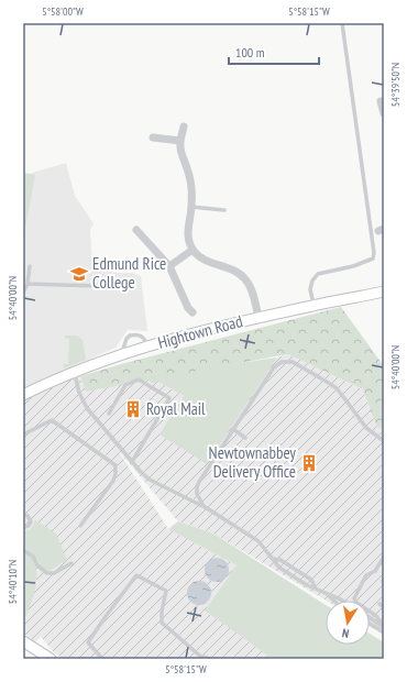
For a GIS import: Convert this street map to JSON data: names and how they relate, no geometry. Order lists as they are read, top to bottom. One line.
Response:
{"streets":{"main road":["Hightown Road"]},"places":{"school or university":["Edmund Rice College"],"building":["Royal Mail","Newtownabbey Delivery Office"]},"scale_bar":"100 m","north":"bottom","coordinates":["5°58'00\"W","5°58'15\"W","54°39'50\"N","54°40'00\"N","54°40'10\"N"]}
